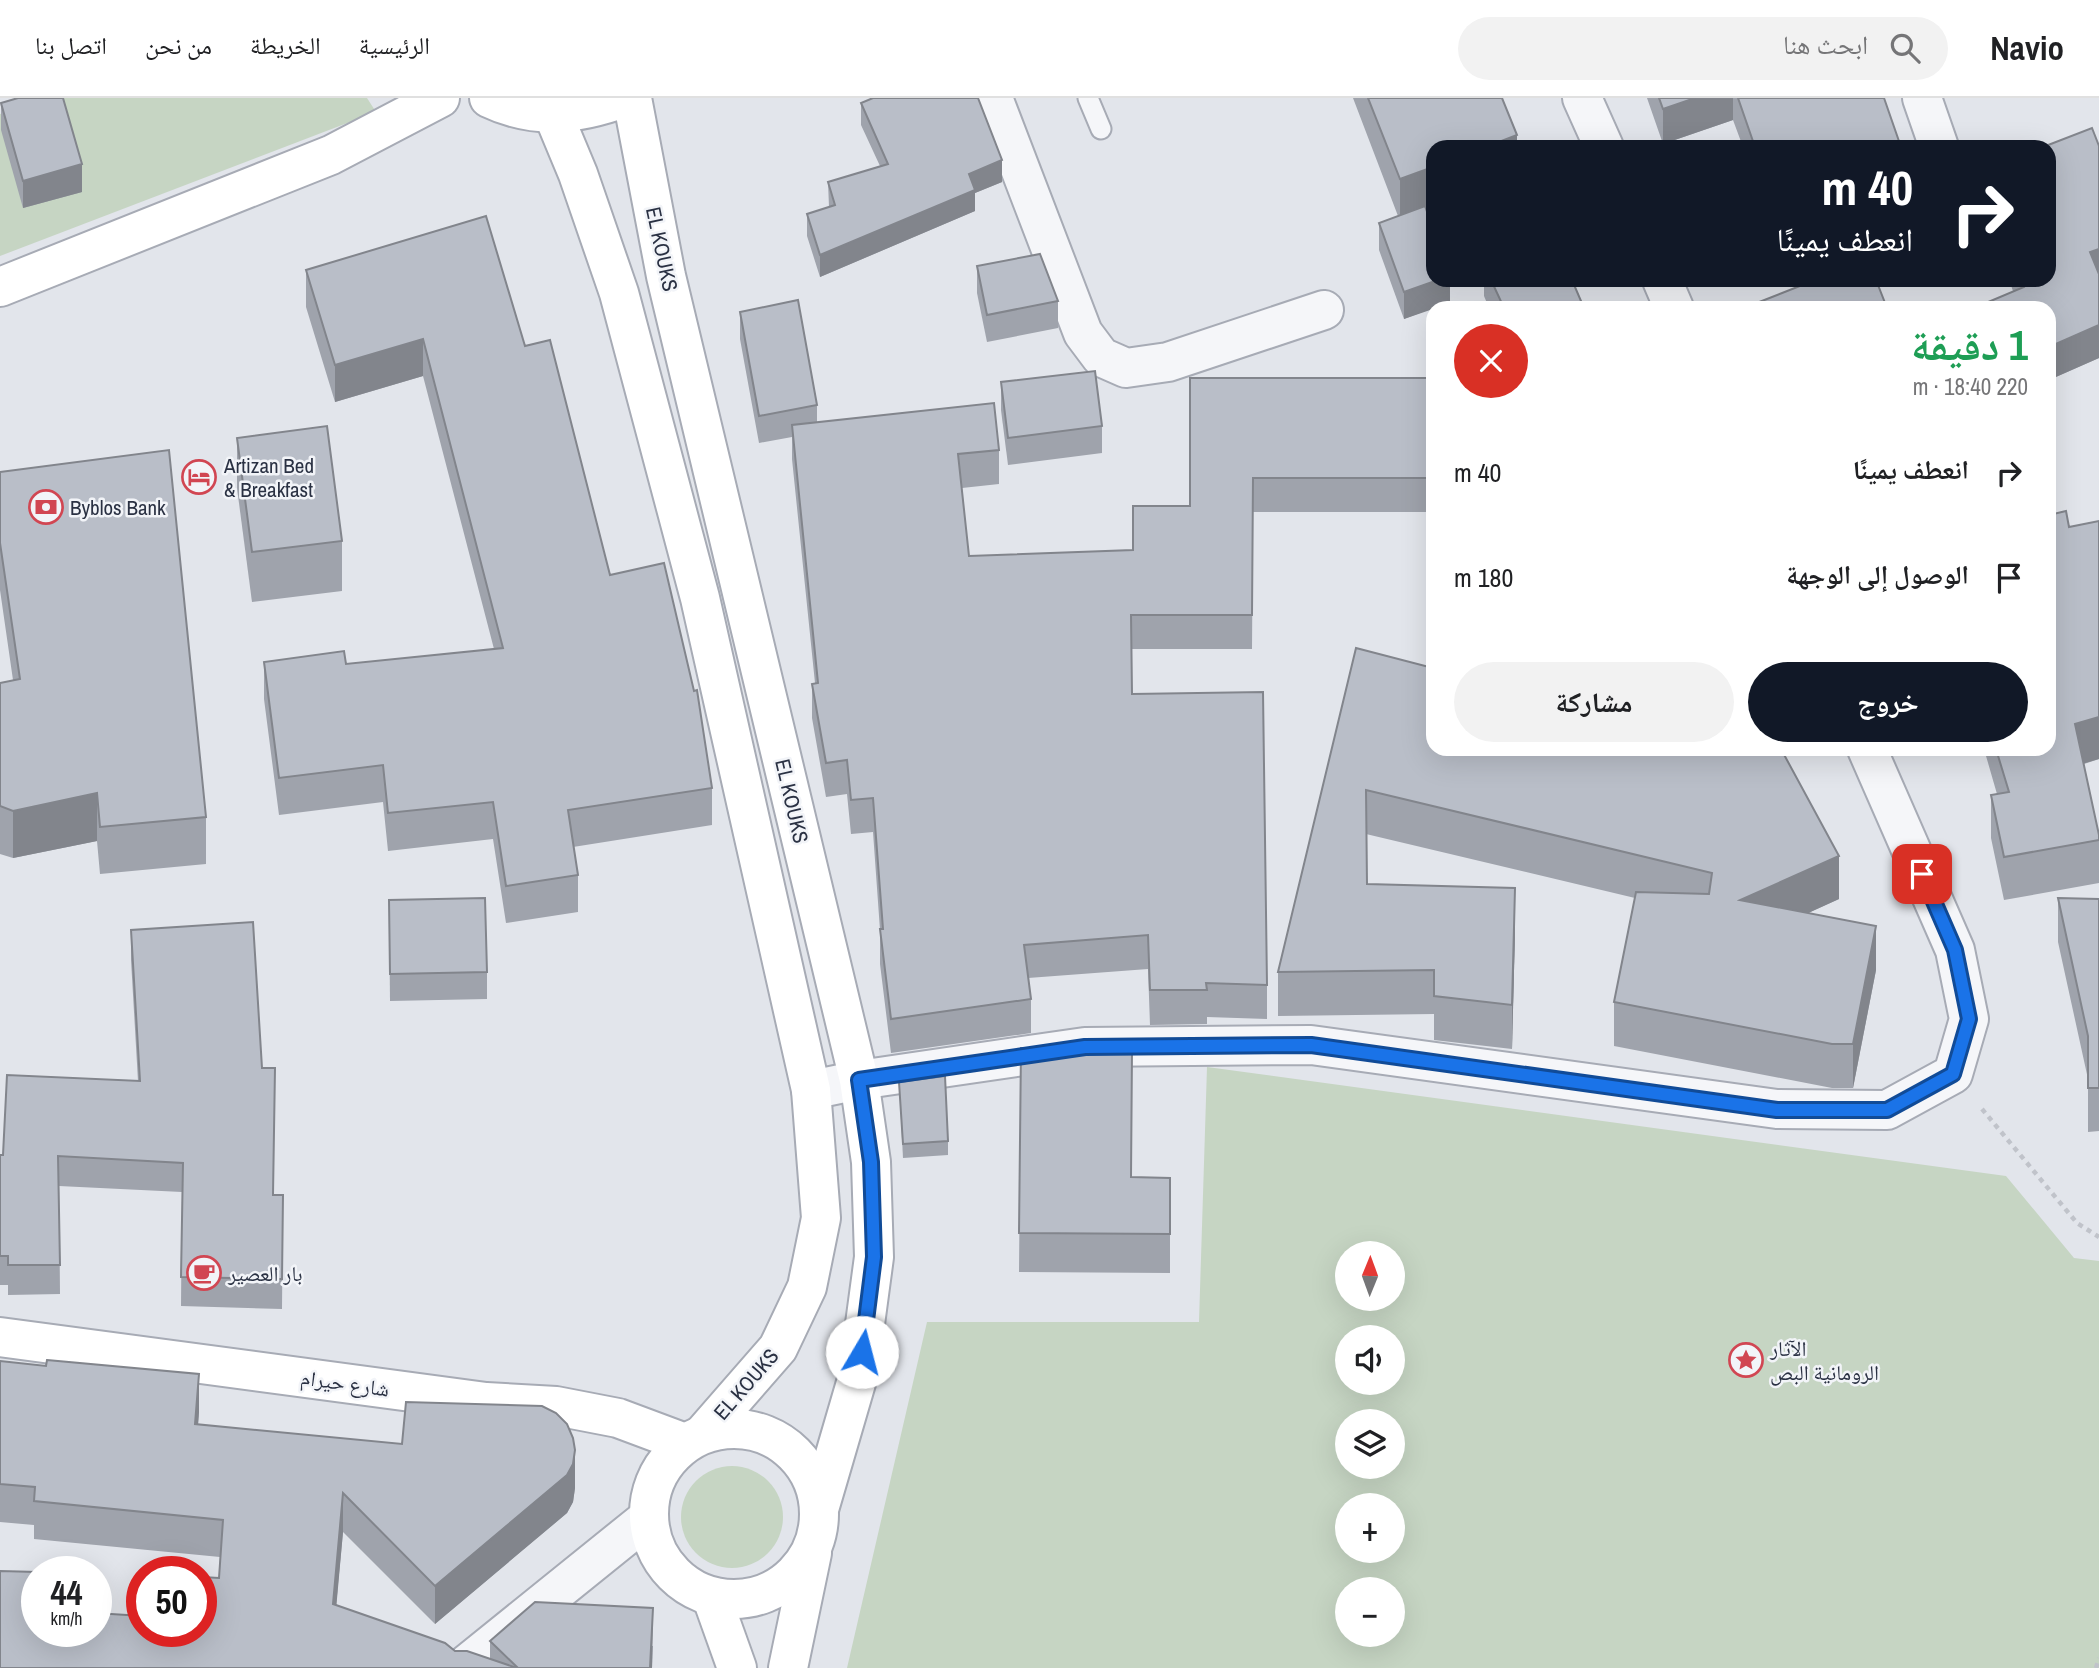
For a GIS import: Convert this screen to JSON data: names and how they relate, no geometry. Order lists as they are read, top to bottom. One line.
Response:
{"streets":{"main road":["EL KOUKS","شارع حيرام"]},"crossings":[["EL KOUKS","شارع حيرام"]],"places":{"hotel":["Artizan Bed & Breakfast"],"bank":["Byblos Bank"],"cafe":["بار العصير"],"place":["الآثار الرومانية البص"]},"north":"top","page":{"header":"Navio","search":"ابحث هنا","nav":["الرئيسية","الخريطة","من نحن","اتصل بنا"],"turn":["40 m","انعطف يمينًا"],"heading":["1 دقيقة","220 m · 18:40"],"list":[{"name":"انعطف يمينًا","value":"40 m"},{"name":"الوصول إلى الوجهة","value":"180 m"}],"buttons":["خروج","مشاركة"],"map_buttons":["+","−"],"speed":"44 km/h","limit":"50"}}
